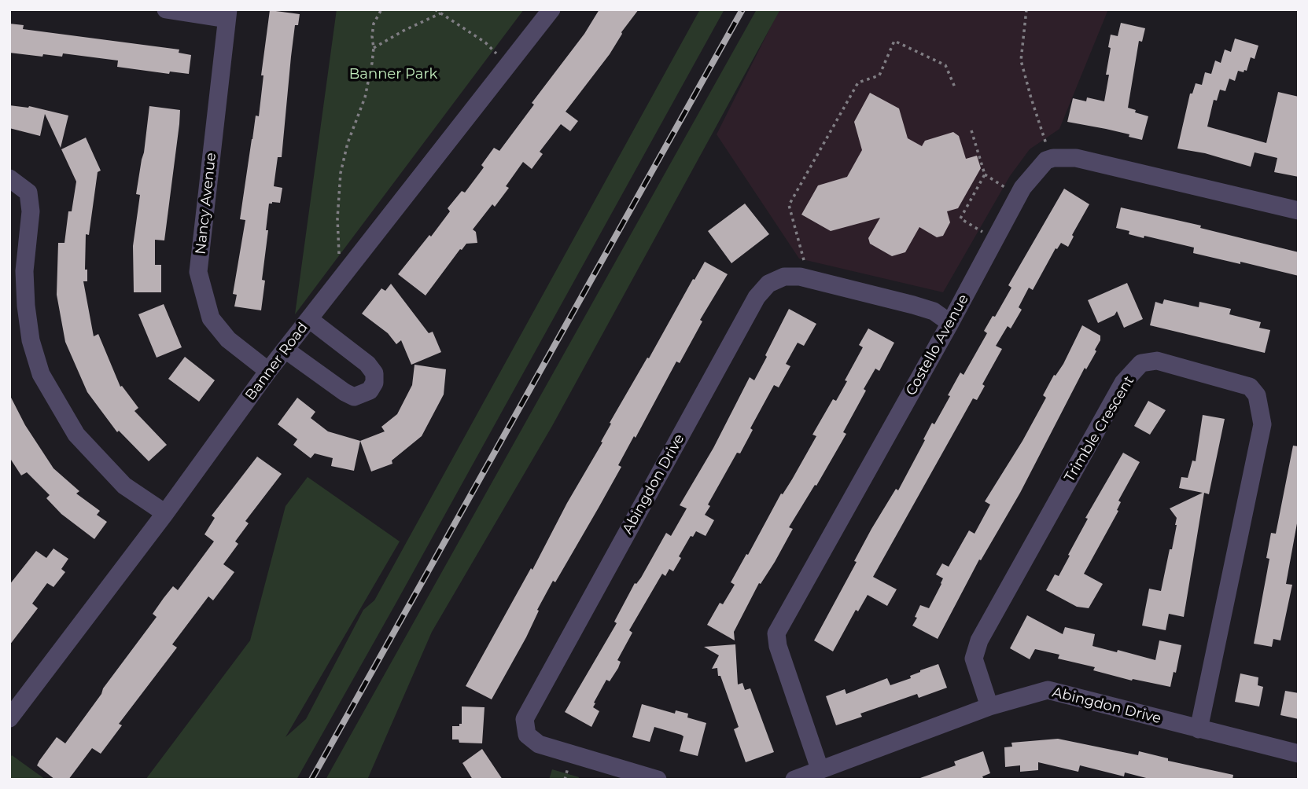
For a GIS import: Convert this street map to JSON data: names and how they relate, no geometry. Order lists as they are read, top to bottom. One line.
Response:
{"streets":{"street":["Nancy Avenue","Costello Avenue","Banner Road","Trimble Crescent","Abingdon Drive"]},"crossings":[["Nancy Avenue","Banner Road"],["Costello Avenue","Abingdon Drive"],["Trimble Crescent","Abingdon Drive"]],"parks":["Banner Park"]}
